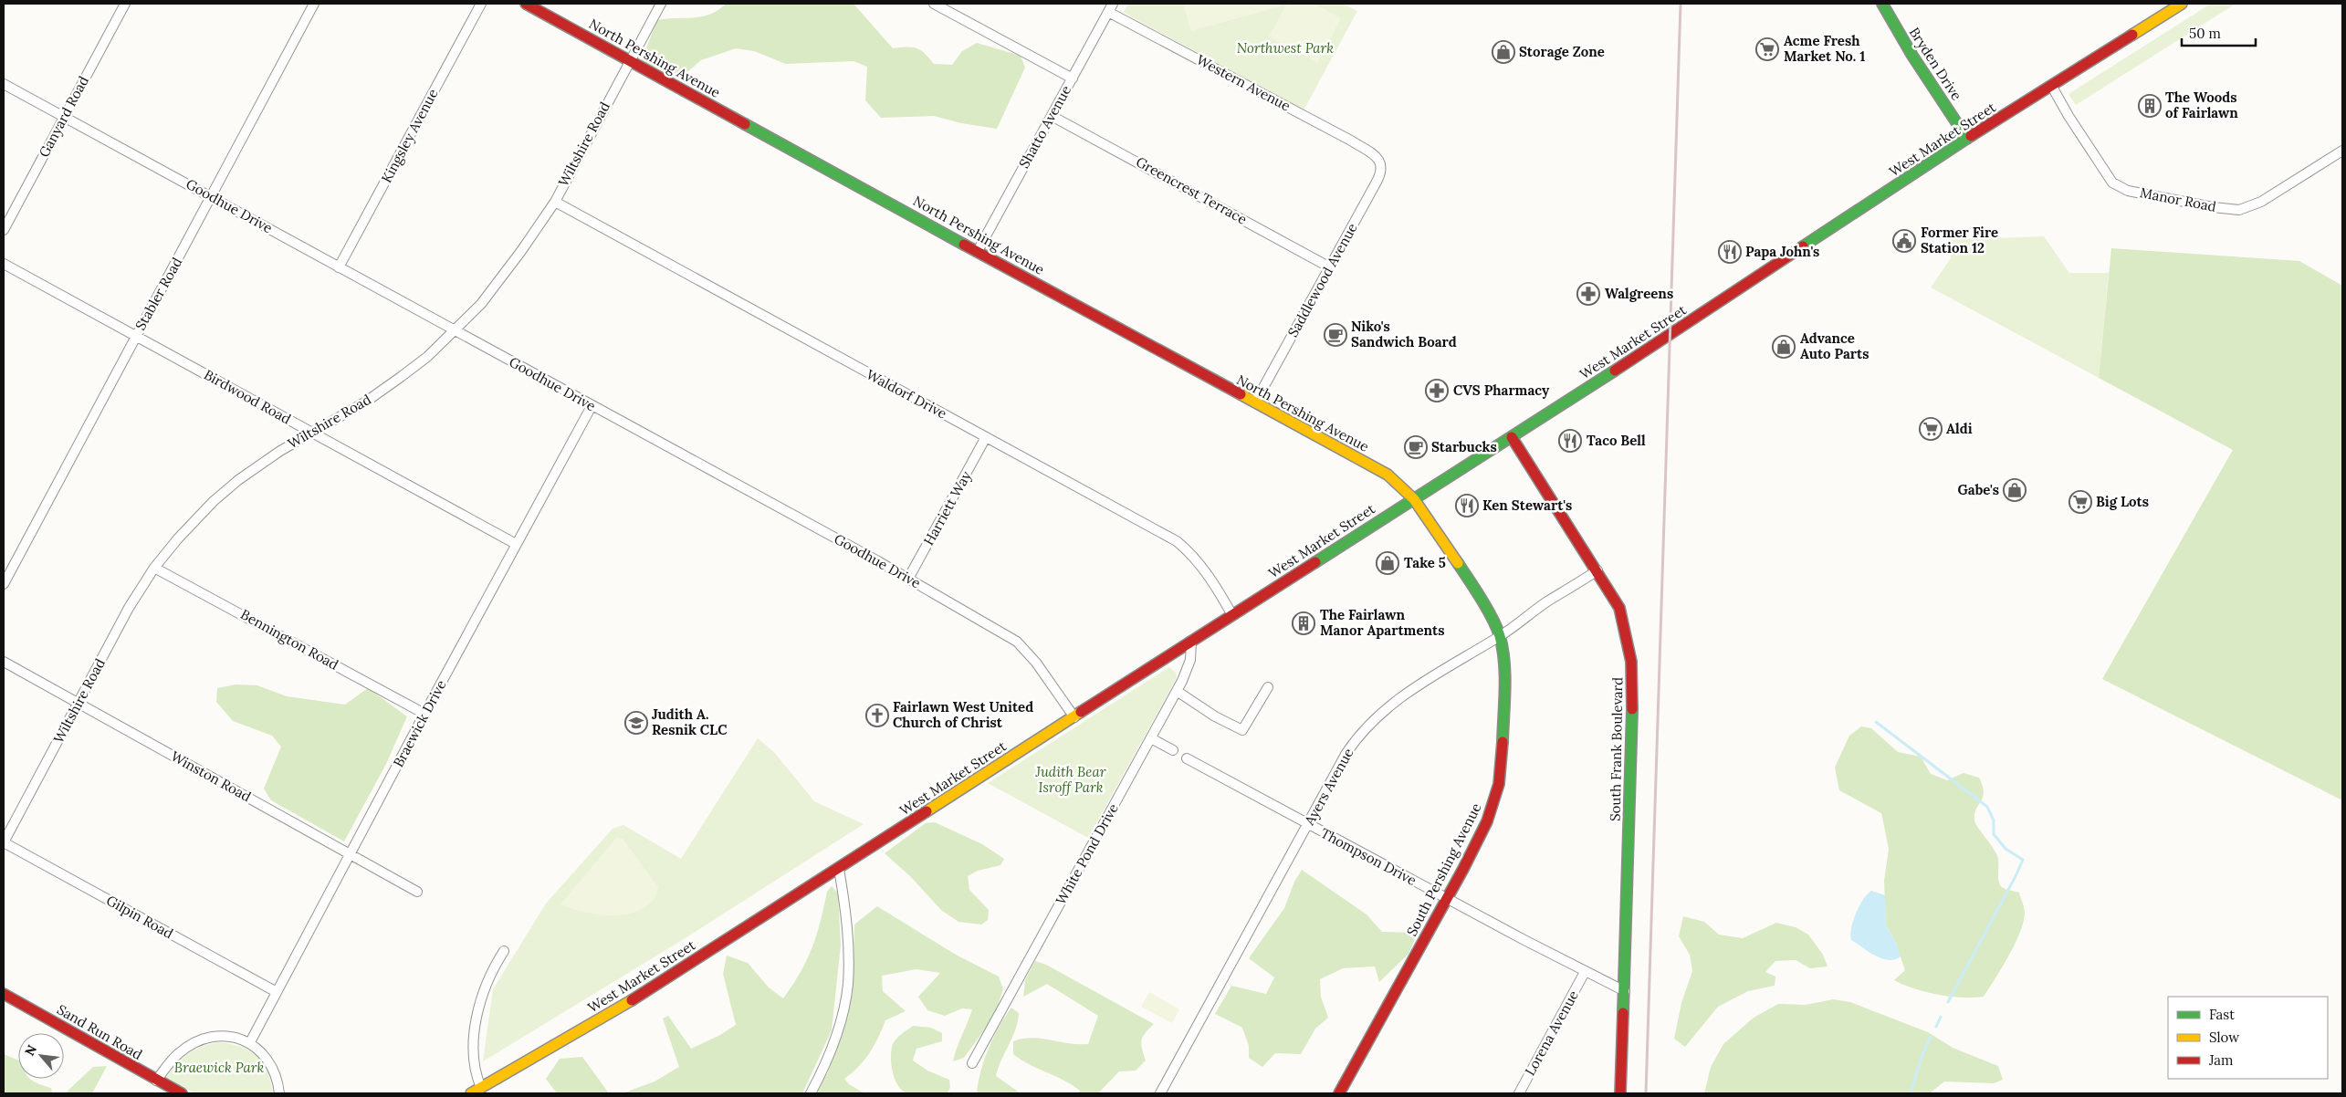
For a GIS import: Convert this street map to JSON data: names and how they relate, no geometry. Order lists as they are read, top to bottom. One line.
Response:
{"streets":{"street":["North Pershing Avenue","Bryden Drive","Western Avenue","Ganyard Road","Shatto Avenue","Kingsley Avenue","West Market Street","Wiltshire Road","Greencrest Terrace","Manor Road","Goodhue Drive","Saddlewood Avenue","Stabler Road","Waldorf Drive","Birdwood Road","Harriett Way","Bennington Road","Braewick Drive","South Frank Boulevard","Winston Road","Ayers Avenue","White Pond Drive","Thompson Drive","South Pershing Avenue","Gilpin Road","Sand Run Road","Lorena Avenue"]},"crossings":[["North Pershing Avenue","Shatto Avenue"],["North Pershing Avenue","West Market Street"],["North Pershing Avenue","Wiltshire Road"],["North Pershing Avenue","Saddlewood Avenue"],["North Pershing Avenue","South Pershing Avenue"],["Bryden Drive","West Market Street"],["Western Avenue","Shatto Avenue"],["Western Avenue","Saddlewood Avenue"],["Ganyard Road","Goodhue Drive"],["Shatto Avenue","Greencrest Terrace"],["Kingsley Avenue","Goodhue Drive"],["West Market Street","Manor Road"],["West Market Street","Goodhue Drive"],["West Market Street","Waldorf Drive"],["West Market Street","South Frank Boulevard"],["West Market Street","White Pond Drive"],["West Market Street","South Pershing Avenue"],["Wiltshire Road","Goodhue Drive"],["Wiltshire Road","Waldorf Drive"],["Wiltshire Road","Birdwood Road"],["Wiltshire Road","Bennington Road"],["Wiltshire Road","Winston Road"],["Wiltshire Road","Gilpin Road"],["Greencrest Terrace","Saddlewood Avenue"],["Goodhue Drive","Stabler Road"],["Goodhue Drive","Harriett Way"],["Goodhue Drive","Braewick Drive"],["Stabler Road","Birdwood Road"],["Waldorf Drive","Harriett Way"],["Birdwood Road","Braewick Drive"],["Bennington Road","Braewick Drive"],["Braewick Drive","Winston Road"],["Braewick Drive","Gilpin Road"],["South Frank Boulevard","Ayers Avenue"],["South Frank Boulevard","Thompson Drive"],["Ayers Avenue","Thompson Drive"],["Ayers Avenue","South Pershing Avenue"],["Thompson Drive","South Pershing Avenue"],["Thompson Drive","Lorena Avenue"]],"parks":["Northwest Park","Judith Bear Isroff Park","Braewick Park"],"places":{"supermarket":["Acme Fresh Market No. 1","Aldi","Big Lots"],"shop":["Storage Zone","Advance Auto Parts","Gabe's","Take 5"],"building":["The Woods of Fairlawn","The Fairlawn Manor Apartments"],"public building":["Former Fire Station 12"],"restaurant":["Papa John's","Taco Bell","Ken Stewart's"],"pharmacy":["Walgreens","CVS Pharmacy"],"cafe":["Niko's Sandwich Board","Starbucks"],"church":["Fairlawn West United Church of Christ"],"school or university":["Judith A. Resnik CLC"]},"legend":["Fast","Slow","Jam"],"scale_bar":"50 m","north":"top left"}
